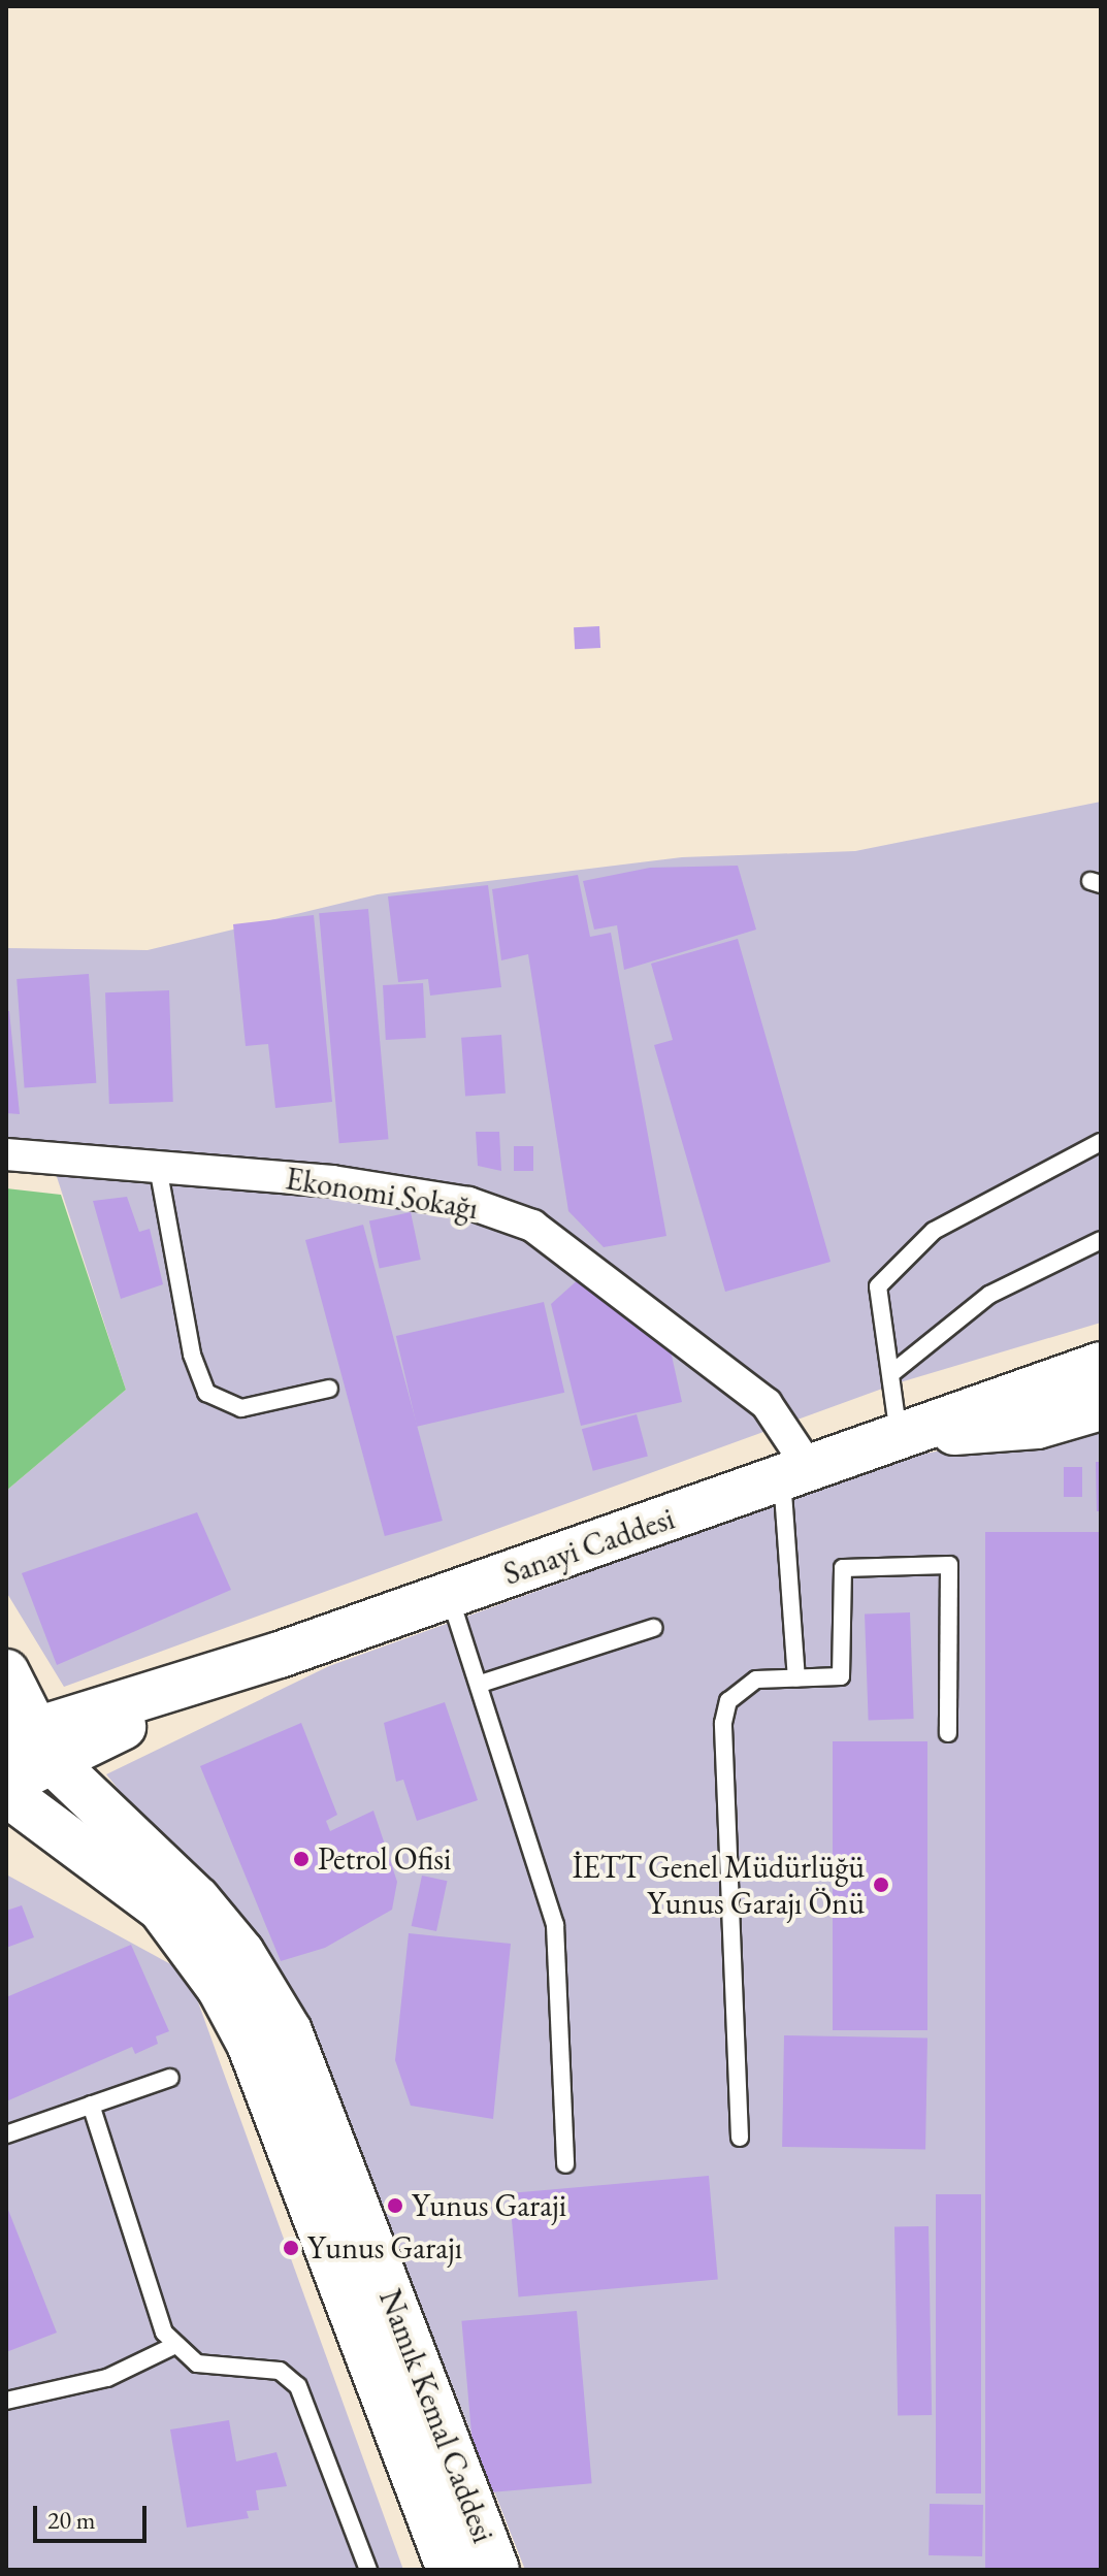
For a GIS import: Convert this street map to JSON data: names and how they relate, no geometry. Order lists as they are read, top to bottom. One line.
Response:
{"streets":{"street":["Ekonomi Sokağı","Sanayi Caddesi","Namık Kemal Caddesi"]},"crossings":[["Ekonomi Sokağı","Sanayi Caddesi"],["Sanayi Caddesi","Namık Kemal Caddesi"]],"places":["Petrol Ofisi","İETT Genel Müdürlüğü Yunus Garajı Önü","Yunus Garaji","Yunus Garajı"],"scale_bar":"20 m"}
